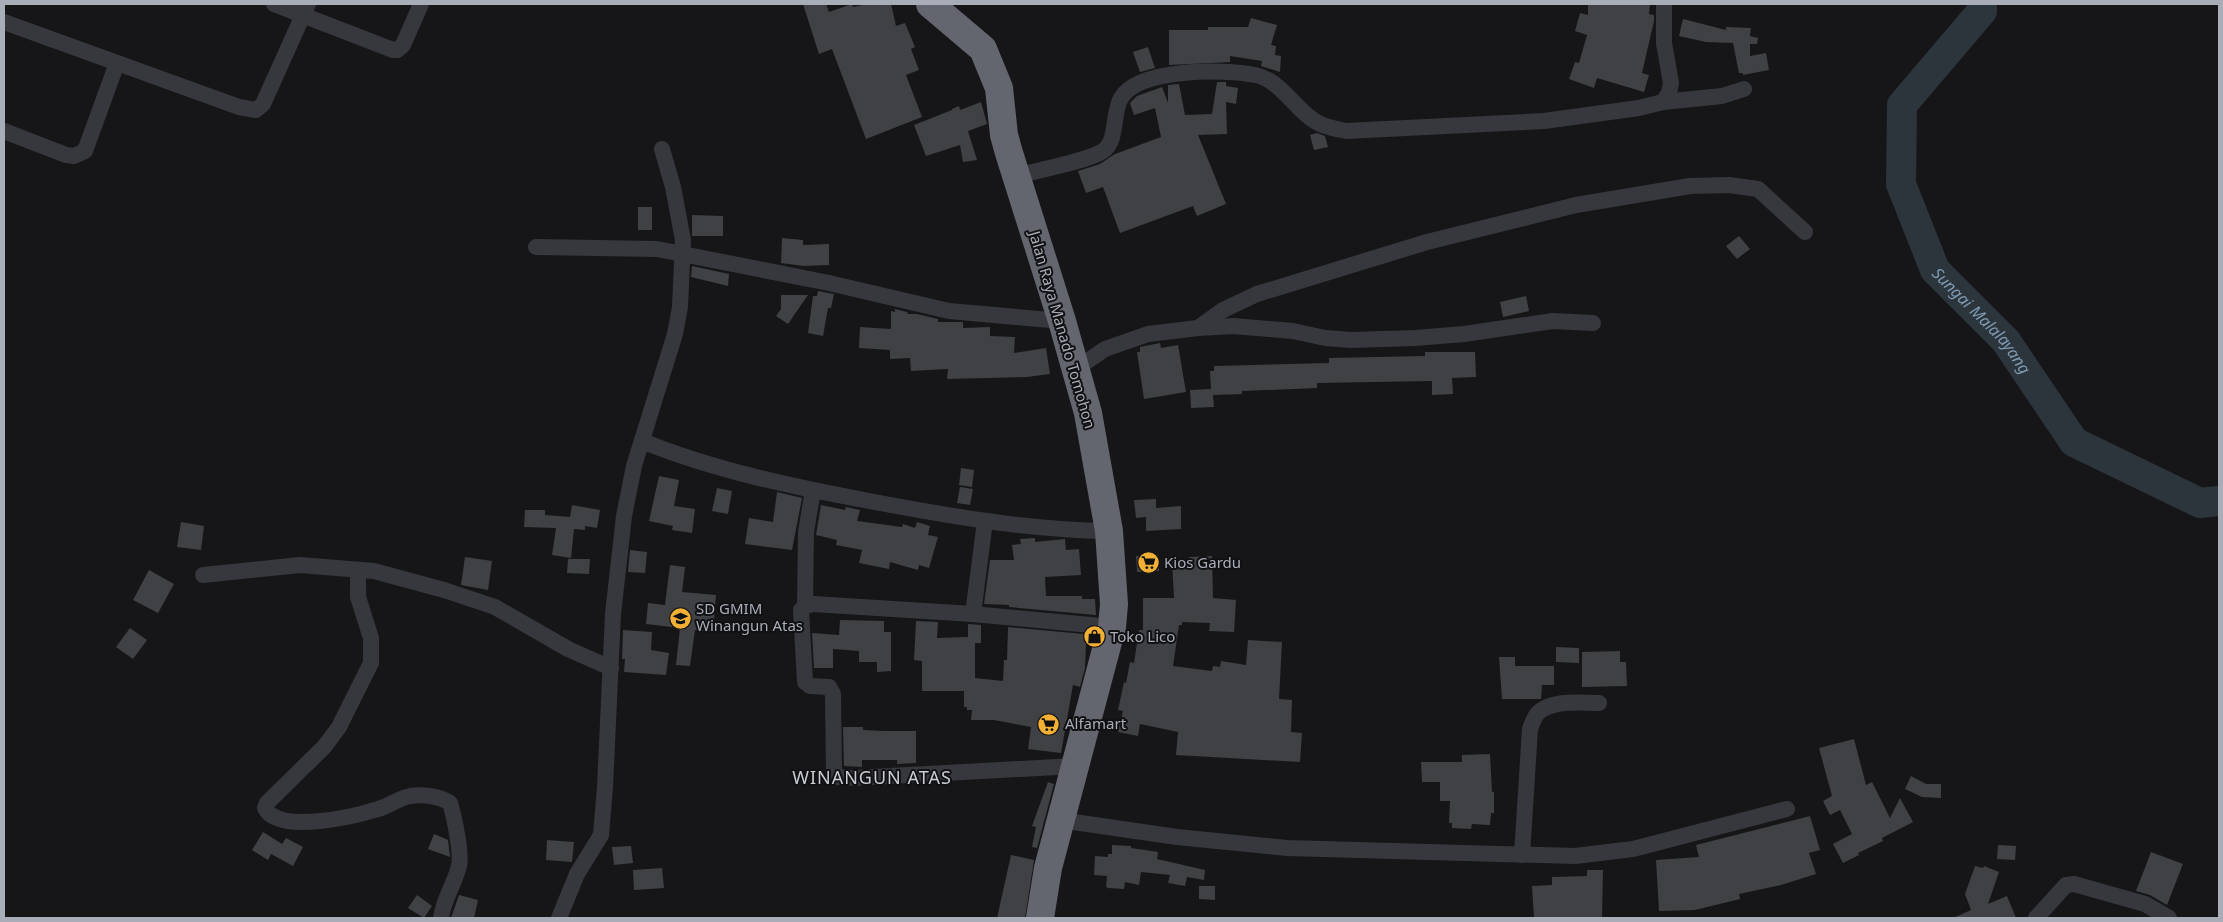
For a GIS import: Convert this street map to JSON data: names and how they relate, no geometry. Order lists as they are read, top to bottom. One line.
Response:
{"streets":{"highway":["Jalan Raya Manado Tomohon"]},"districts":["WINANGUN ATAS"],"water":["Sungai Malalayang"],"places":{"supermarket":["Kios Gardu","Alfamart"],"school or university":["SD GMIM Winangun Atas"],"shop":["Toko Lico"]}}
